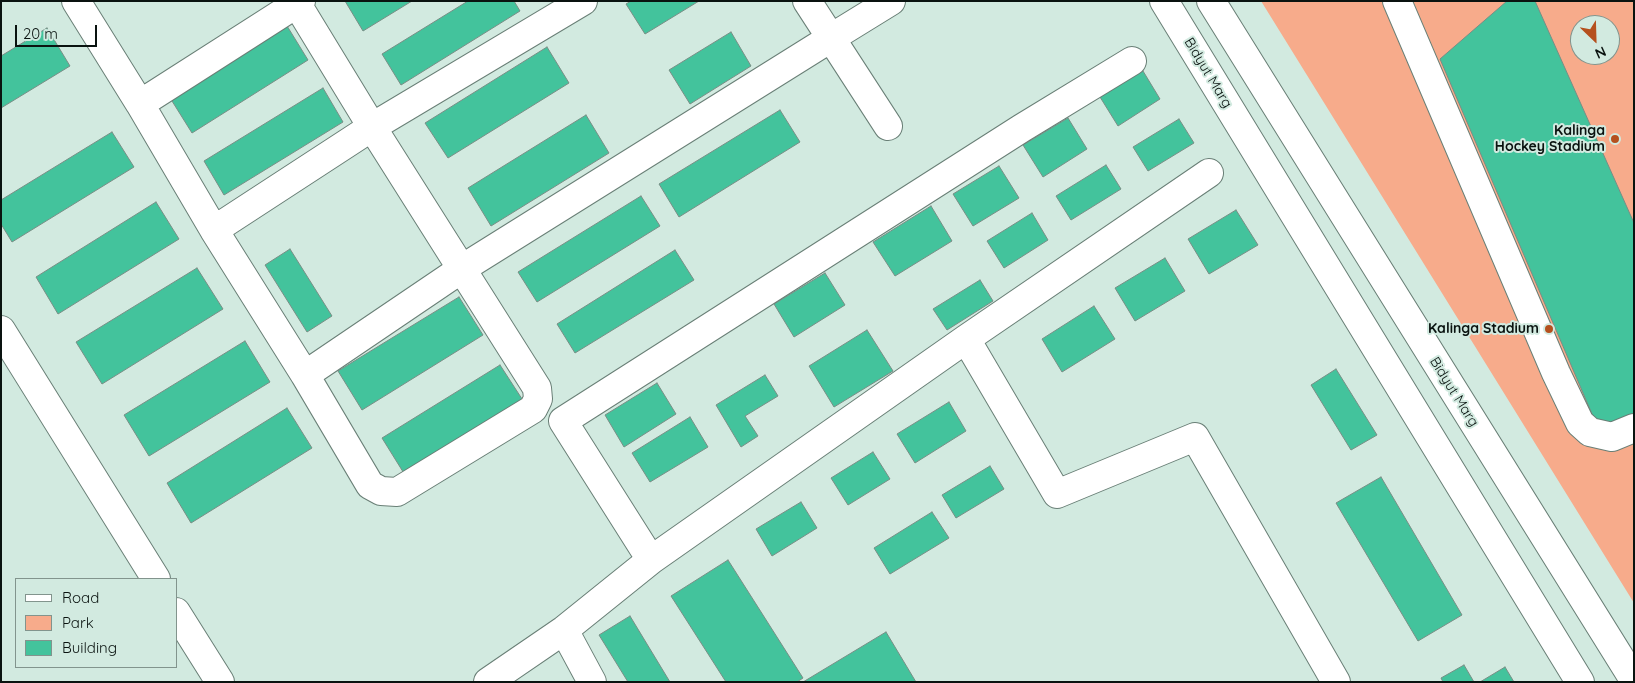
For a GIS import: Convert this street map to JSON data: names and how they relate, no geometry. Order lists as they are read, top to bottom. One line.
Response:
{"streets":{"main road":["Bidyut Marg"]},"places":["Kalinga Hockey Stadium","Kalinga Stadium"],"legend":["Road","Park","Building"],"scale_bar":"20 m","north":"bottom right"}
